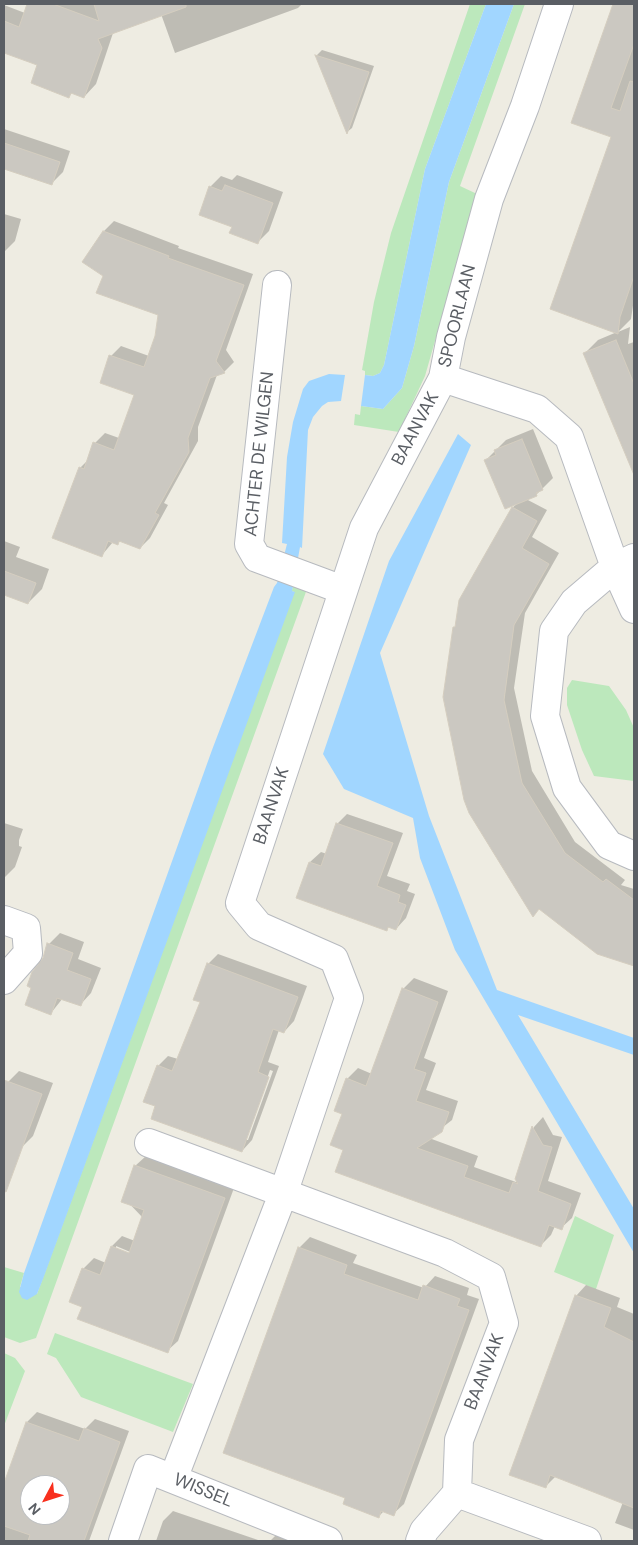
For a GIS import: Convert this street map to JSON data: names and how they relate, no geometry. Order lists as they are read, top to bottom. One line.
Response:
{"streets":{"street":["SPOORLAAN","BAANVAK","ACHTER DE WILGEN","WISSEL"]},"crossings":[["SPOORLAAN","BAANVAK"],["BAANVAK","ACHTER DE WILGEN"],["BAANVAK","WISSEL"]],"north":"bottom left"}
